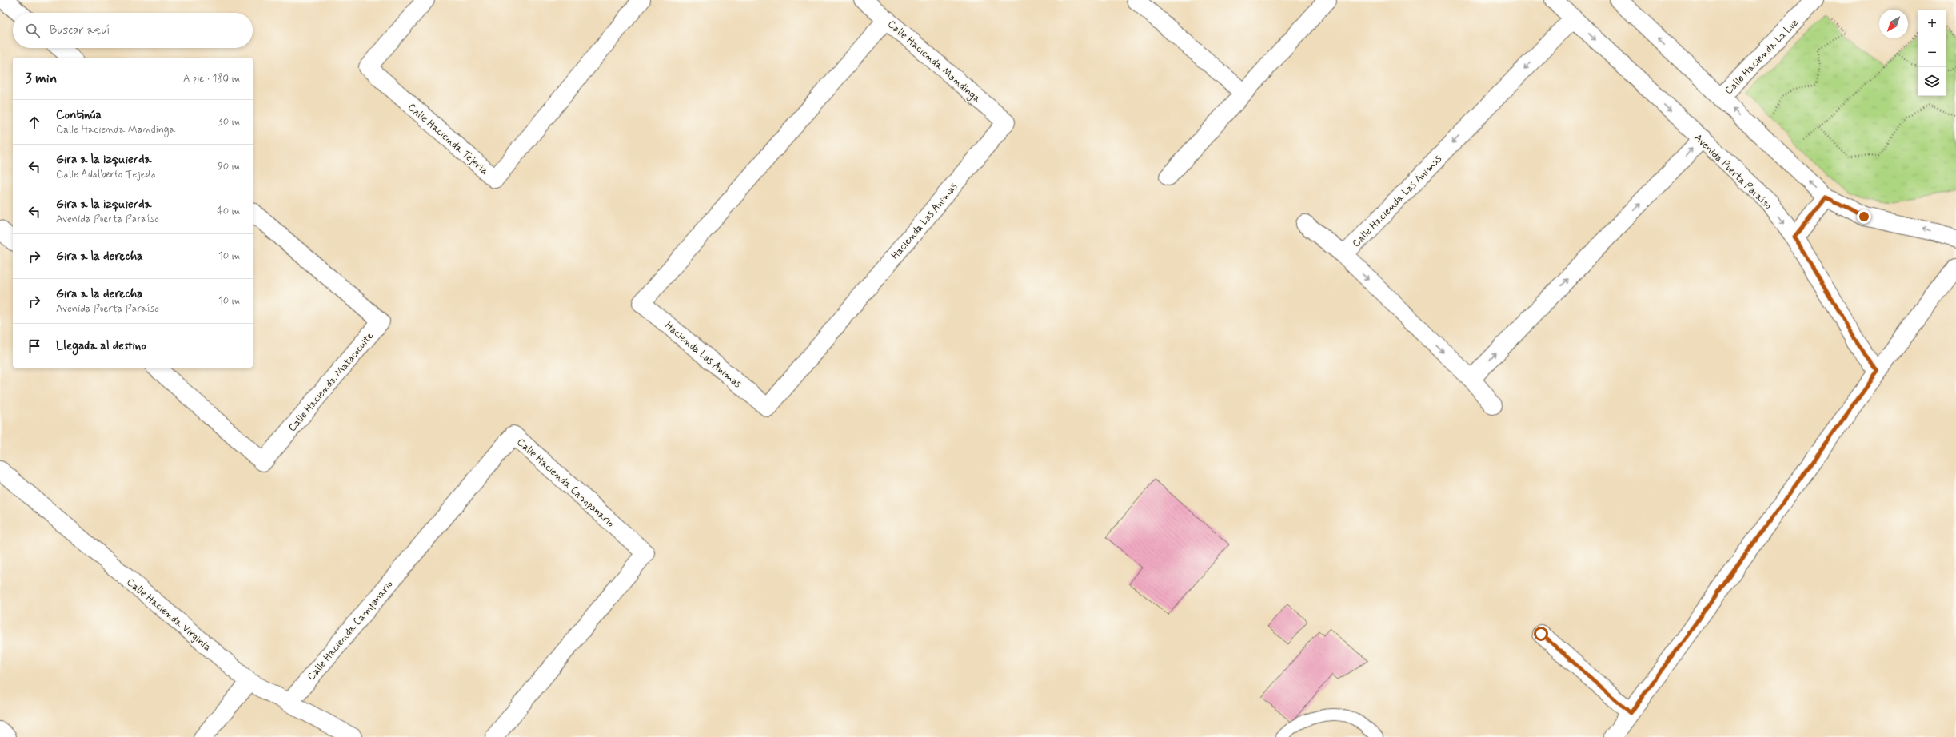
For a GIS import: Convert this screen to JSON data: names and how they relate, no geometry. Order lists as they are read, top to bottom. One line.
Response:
{"streets":{"street":["Calle Hacienda La Luz","Calle Hacienda Mandinga","Calle Hacienda Tejería","Avenida Puerta Paraíso","Calle Hacienda Las Ánimas","Hacienda Las Animas","Calle Hacienda Matacocuite","Calle Hacienda Campanario","Calle Hacienda Virginia"]},"crossings":[["Calle Hacienda Mandinga","Hacienda Las Animas"],["Avenida Puerta Paraíso","Calle Hacienda Las Ánimas"],["Calle Hacienda Campanario","Calle Hacienda Virginia"]],"north":"bottom left","page":{"map_buttons":["+","−"],"search":"Buscar aquí","heading":["3 min","A pie · 180 m"],"list":[["Continúa","Calle Hacienda Mandinga","30 m"],["Gira a la izquierda","Calle Adalberto Tejeda","90 m"],["Gira a la izquierda","Avenida Puerta Paraíso","40 m"],["Gira a la derecha","10 m"],["Gira a la derecha","Avenida Puerta Paraíso","10 m"],"Llegada al destino"]}}
